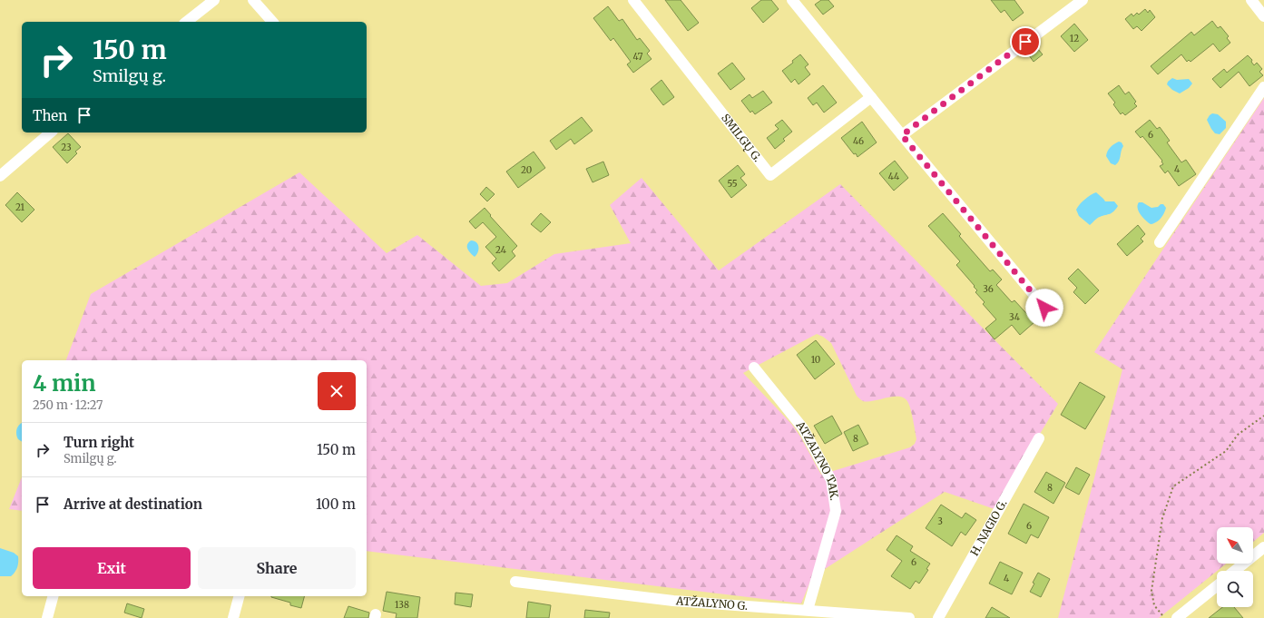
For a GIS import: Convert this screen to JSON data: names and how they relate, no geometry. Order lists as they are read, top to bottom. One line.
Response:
{"streets":{"street":["SMILGŲ G.","ATŽALYNO TAK.","H. NAGIO G.","ATŽALYNO G."]},"crossings":[["ATŽALYNO TAK.","ATŽALYNO G."]],"house_numbers":["12","47","6","46","23","4","20","44","55","21","24","36","34","10","8","8","3","6","6","4","138"],"north":"top left","page":{"turn":["150 m","Smilgų g."],"then":"Then","heading":["4 min","250 m · 12:27"],"list":[{"name":"Turn right","note":"Smilgų g.","value":"150 m"},{"name":"Arrive at destination","value":"100 m"}],"buttons":["Exit","Share"]}}
